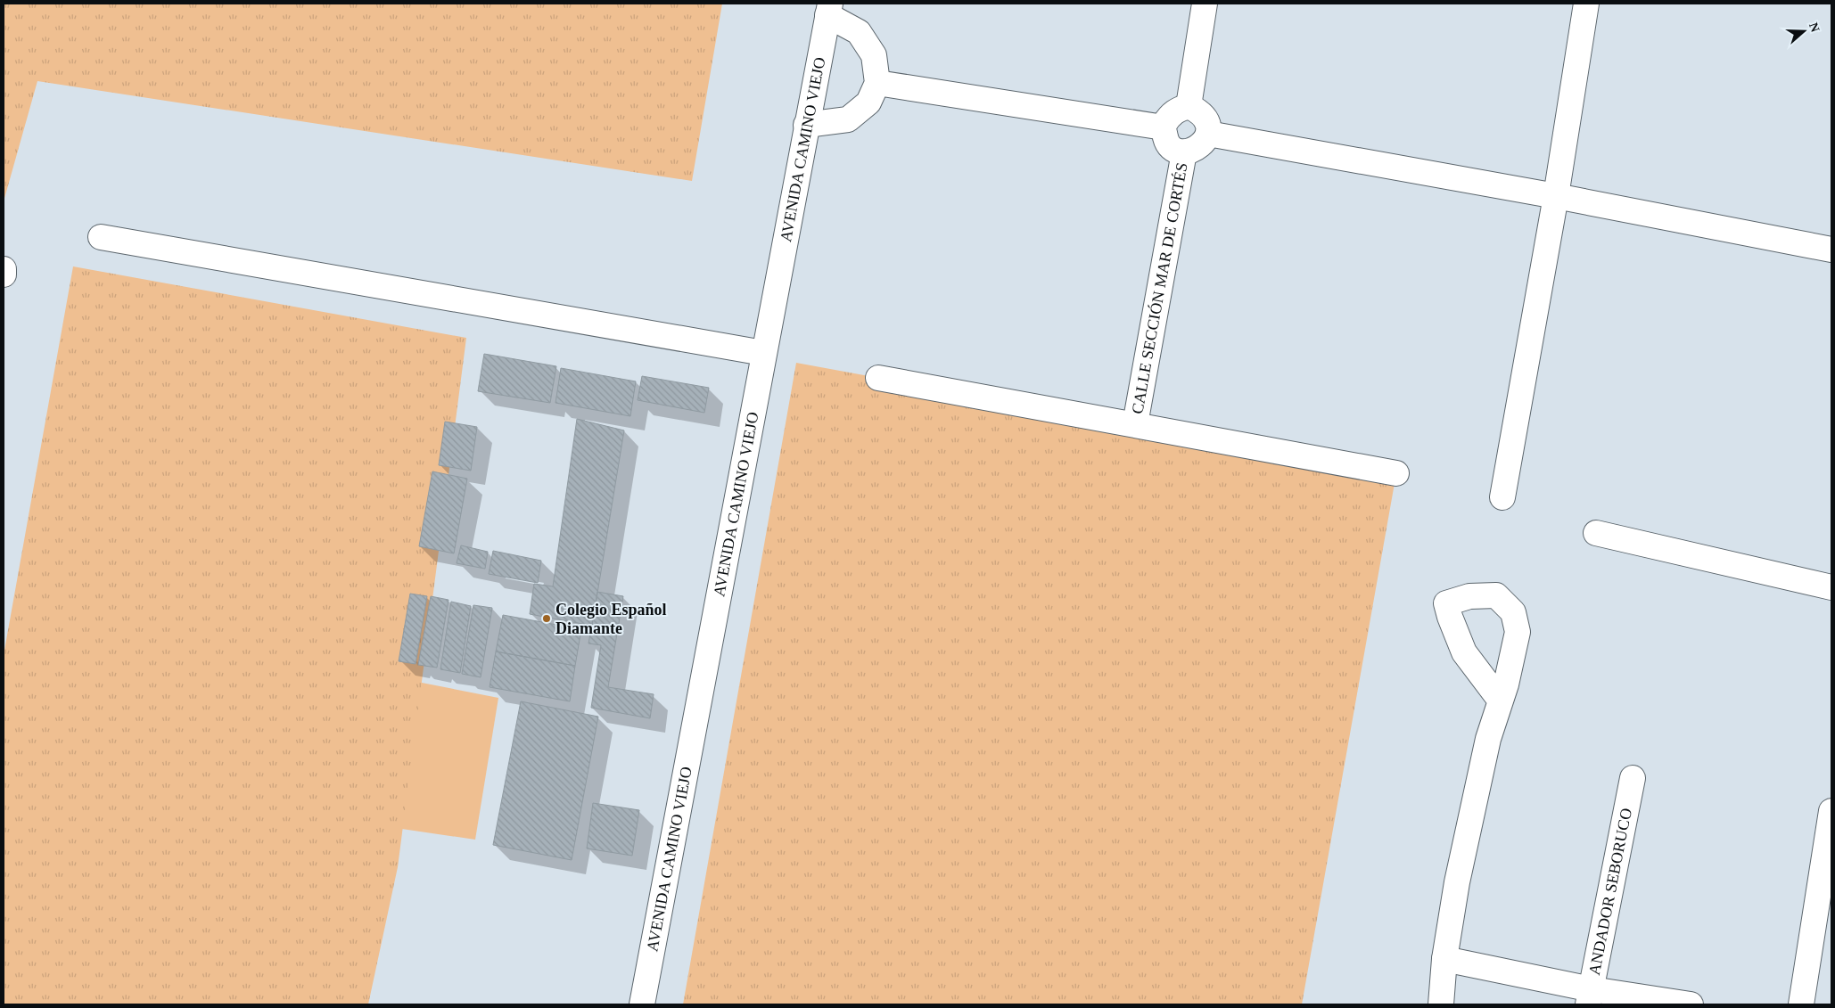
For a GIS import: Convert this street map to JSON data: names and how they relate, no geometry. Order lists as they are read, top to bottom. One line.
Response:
{"streets":{"street":["AVENIDA CAMINO VIEJO","CALLE SECCIÓN MAR DE CORTÉS","ANDADOR SEBORUCO"]},"places":["Colegio Español Diamante"],"north":"right"}
